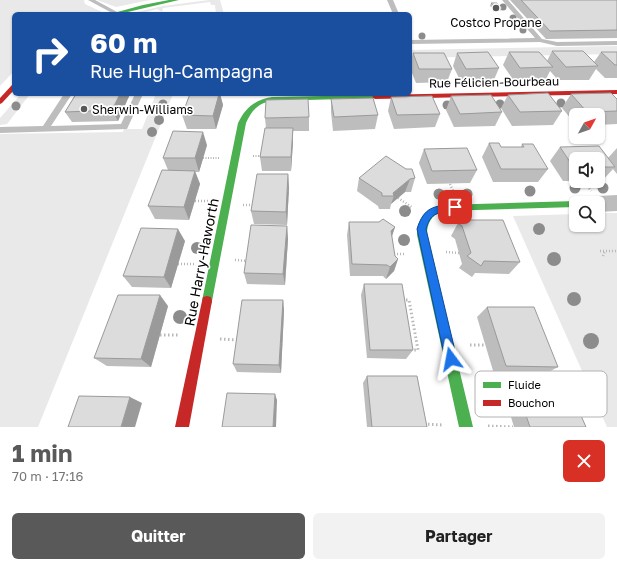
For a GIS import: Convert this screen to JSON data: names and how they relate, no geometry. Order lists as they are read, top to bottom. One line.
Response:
{"streets":{"street":["Rue Félicien-Bourbeau","Rue Harry-Haworth"]},"crossings":[["Rue Félicien-Bourbeau","Rue Harry-Haworth"]],"places":["Costco Propane","Sherwin-Williams"],"legend":["Fluide","Bouchon"],"north":"top right","page":{"turn":["60 m","Rue Hugh-Campagna"],"heading":["1 min","70 m · 17:16"],"buttons":["Quitter","Partager"]}}
